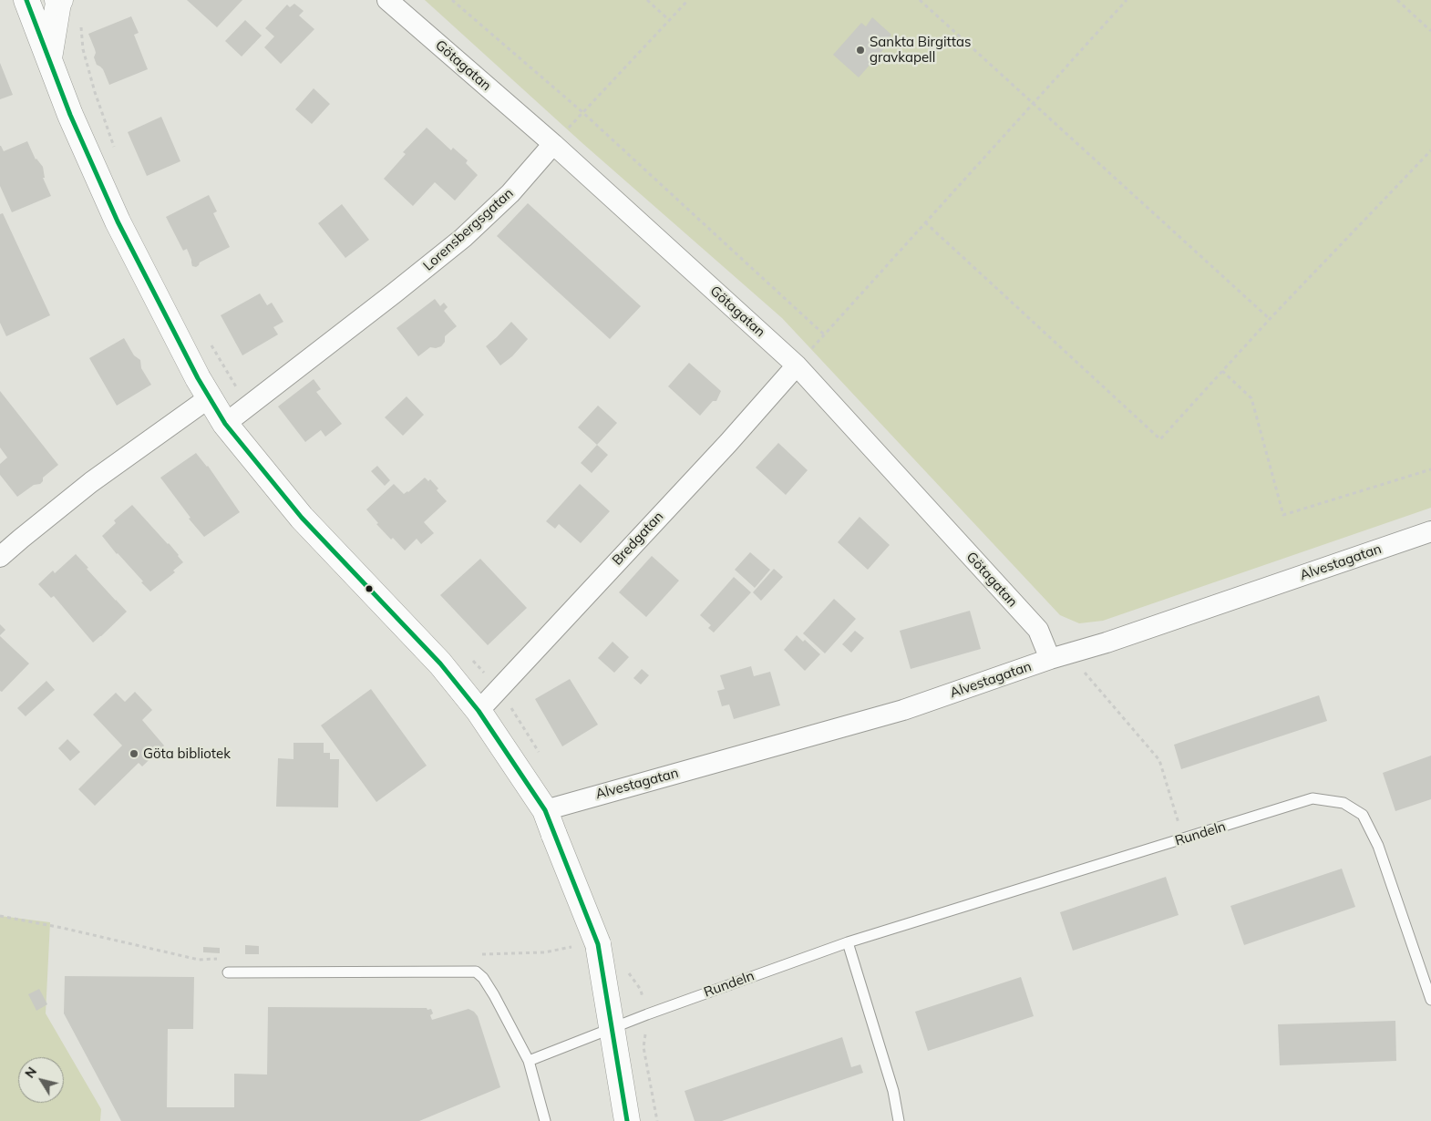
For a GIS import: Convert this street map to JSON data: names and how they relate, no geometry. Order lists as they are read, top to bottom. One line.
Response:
{"streets":{"street":["Götagatan","Lorensbergsgatan","Bredgatan","Alvestagatan"],"lane":["Rundeln"]},"crossings":[["Götagatan","Lorensbergsgatan"],["Götagatan","Bredgatan"],["Götagatan","Alvestagatan"]],"places":["Sankta Birgittas gravkapell","Göta bibliotek"],"north":"top left"}
